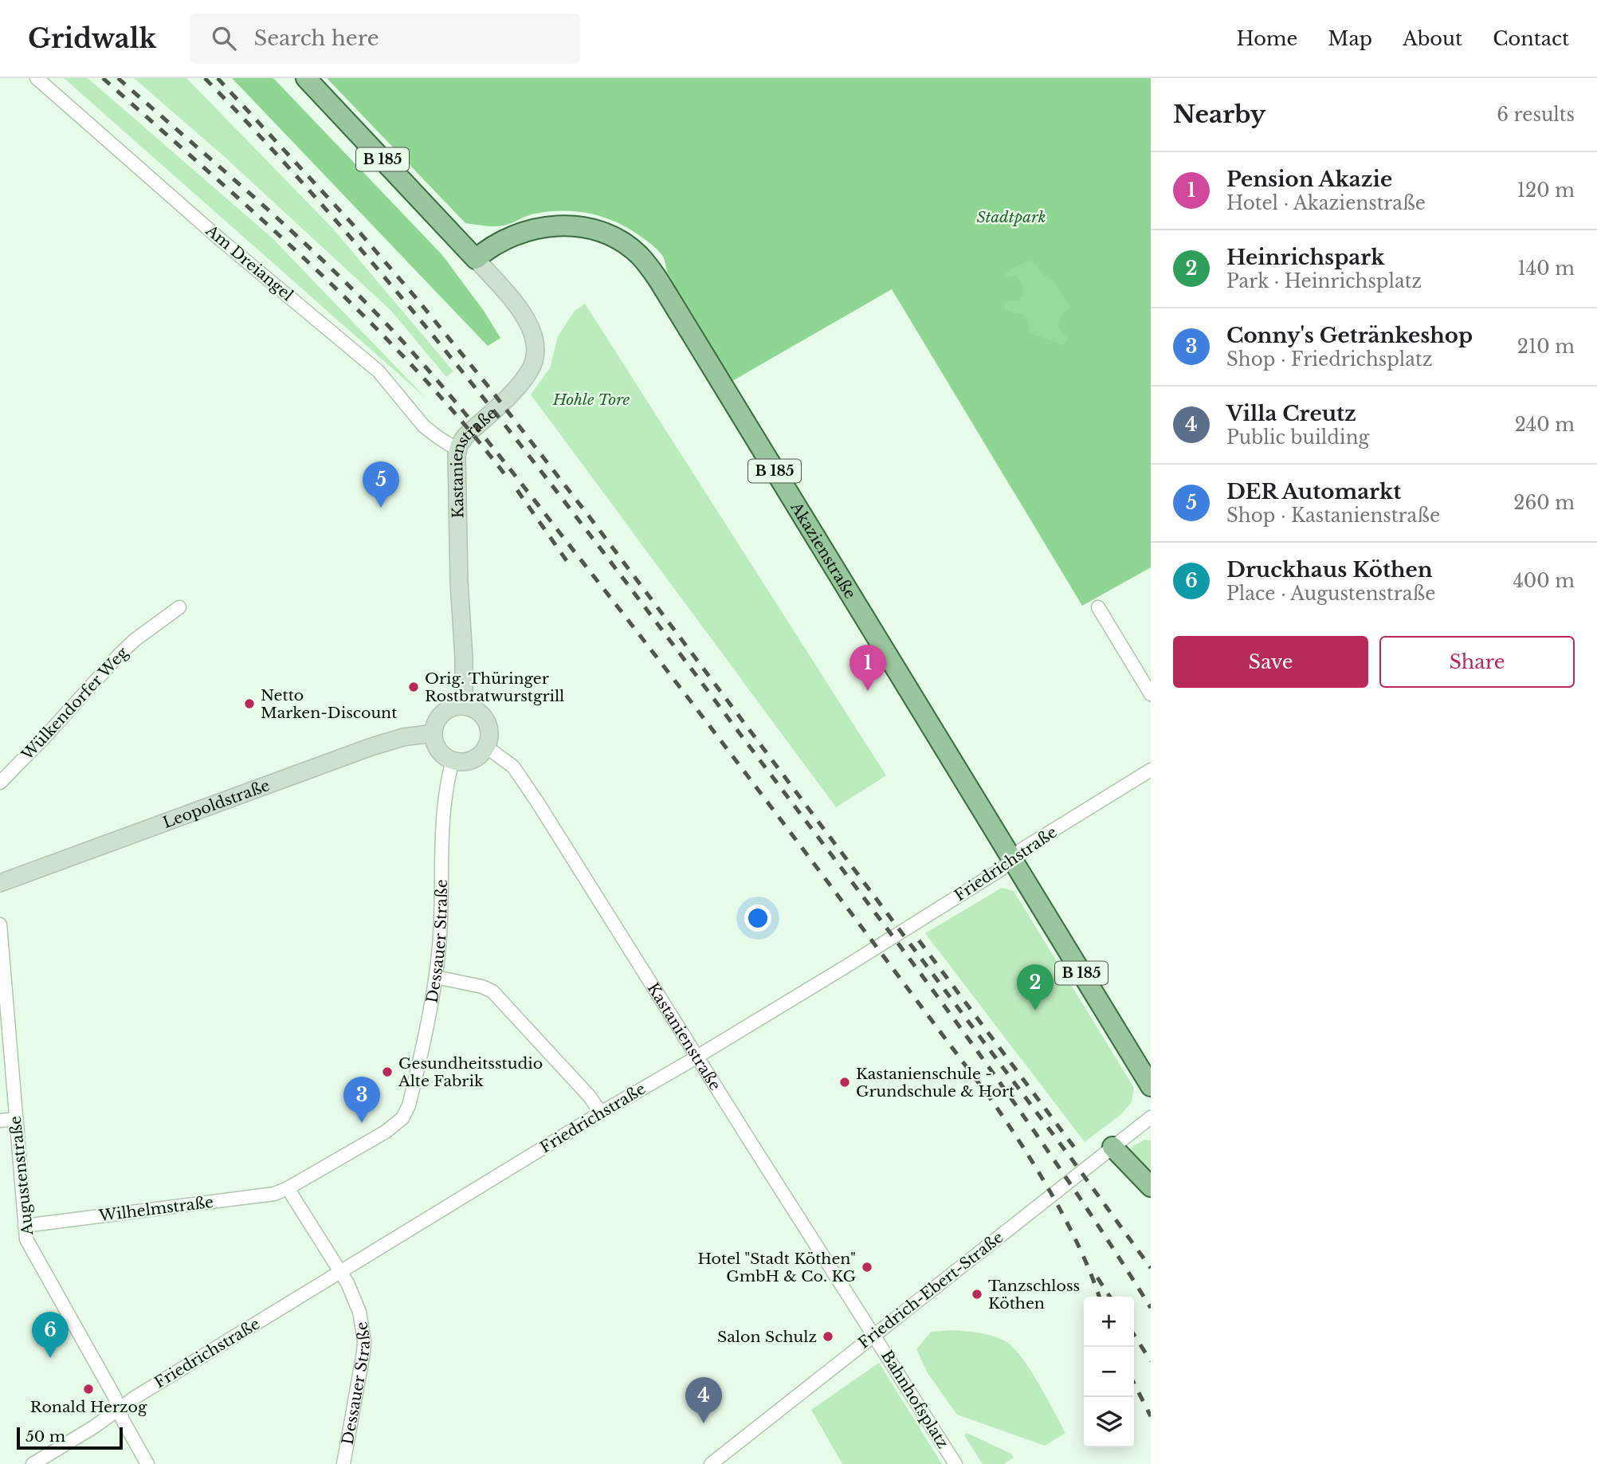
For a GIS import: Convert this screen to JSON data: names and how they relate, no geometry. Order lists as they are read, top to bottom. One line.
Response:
{"streets":{"main road":["B 185","Kastanienstraße","Akazienstraße","Leopoldstraße"],"street":["Am Dreiangel","Wülkendorfer Weg","Friedrichstraße","Dessauer Straße","Augustenstraße","Wilhelmstraße","Friedrich-Ebert-Straße","Bahnhofsplatz"]},"crossings":[["B 185","Kastanienstraße"],["B 185","Akazienstraße"],["B 185","Friedrichstraße"],["Am Dreiangel","Kastanienstraße"],["Kastanienstraße","Akazienstraße"],["Kastanienstraße","Leopoldstraße"],["Kastanienstraße","Friedrichstraße"],["Kastanienstraße","Dessauer Straße"],["Kastanienstraße","Friedrich-Ebert-Straße"],["Kastanienstraße","Bahnhofsplatz"],["Akazienstraße","Friedrichstraße"],["Leopoldstraße","Dessauer Straße"],["Friedrichstraße","Dessauer Straße"],["Friedrichstraße","Augustenstraße"],["Dessauer Straße","Wilhelmstraße"],["Augustenstraße","Wilhelmstraße"],["Friedrich-Ebert-Straße","Bahnhofsplatz"]],"parks":["Stadtpark","Hohle Tore"],"places":["Orig. Thüringer Rostbratwurstgrill","Netto Marken-Discount","Gesundheitsstudio Alte Fabrik","Kastanienschule - Grundschule & Hort","Hotel \"Stadt Köthen\" GmbH & Co. KG","Tanzschloss Köthen","Salon Schulz","Ronald Herzog"],"scale_bar":"50 m","page":{"header":"Gridwalk","search":"Search here","nav":["Home","Map","About","Contact"],"heading":["Nearby","6 results"],"list":[{"mark":"1","name":"Pension Akazie","note":"Hotel · Akazienstraße","value":"120 m"},{"mark":"2","name":"Heinrichspark","note":"Park · Heinrichsplatz","value":"140 m"},{"mark":"3","name":"Conny's Getränkeshop","note":"Shop · Friedrichsplatz","value":"210 m"},{"mark":"4","name":"Villa Creutz","note":"Public building","value":"240 m"},{"mark":"5","name":"DER Automarkt","note":"Shop · Kastanienstraße","value":"260 m"},{"mark":"6","name":"Druckhaus Köthen","note":"Place · Augustenstraße","value":"400 m"}],"pins":["5","1","2","3","6","4"],"buttons":["Save","Share"],"map_buttons":["+","−"],"scale":"50 m"}}
